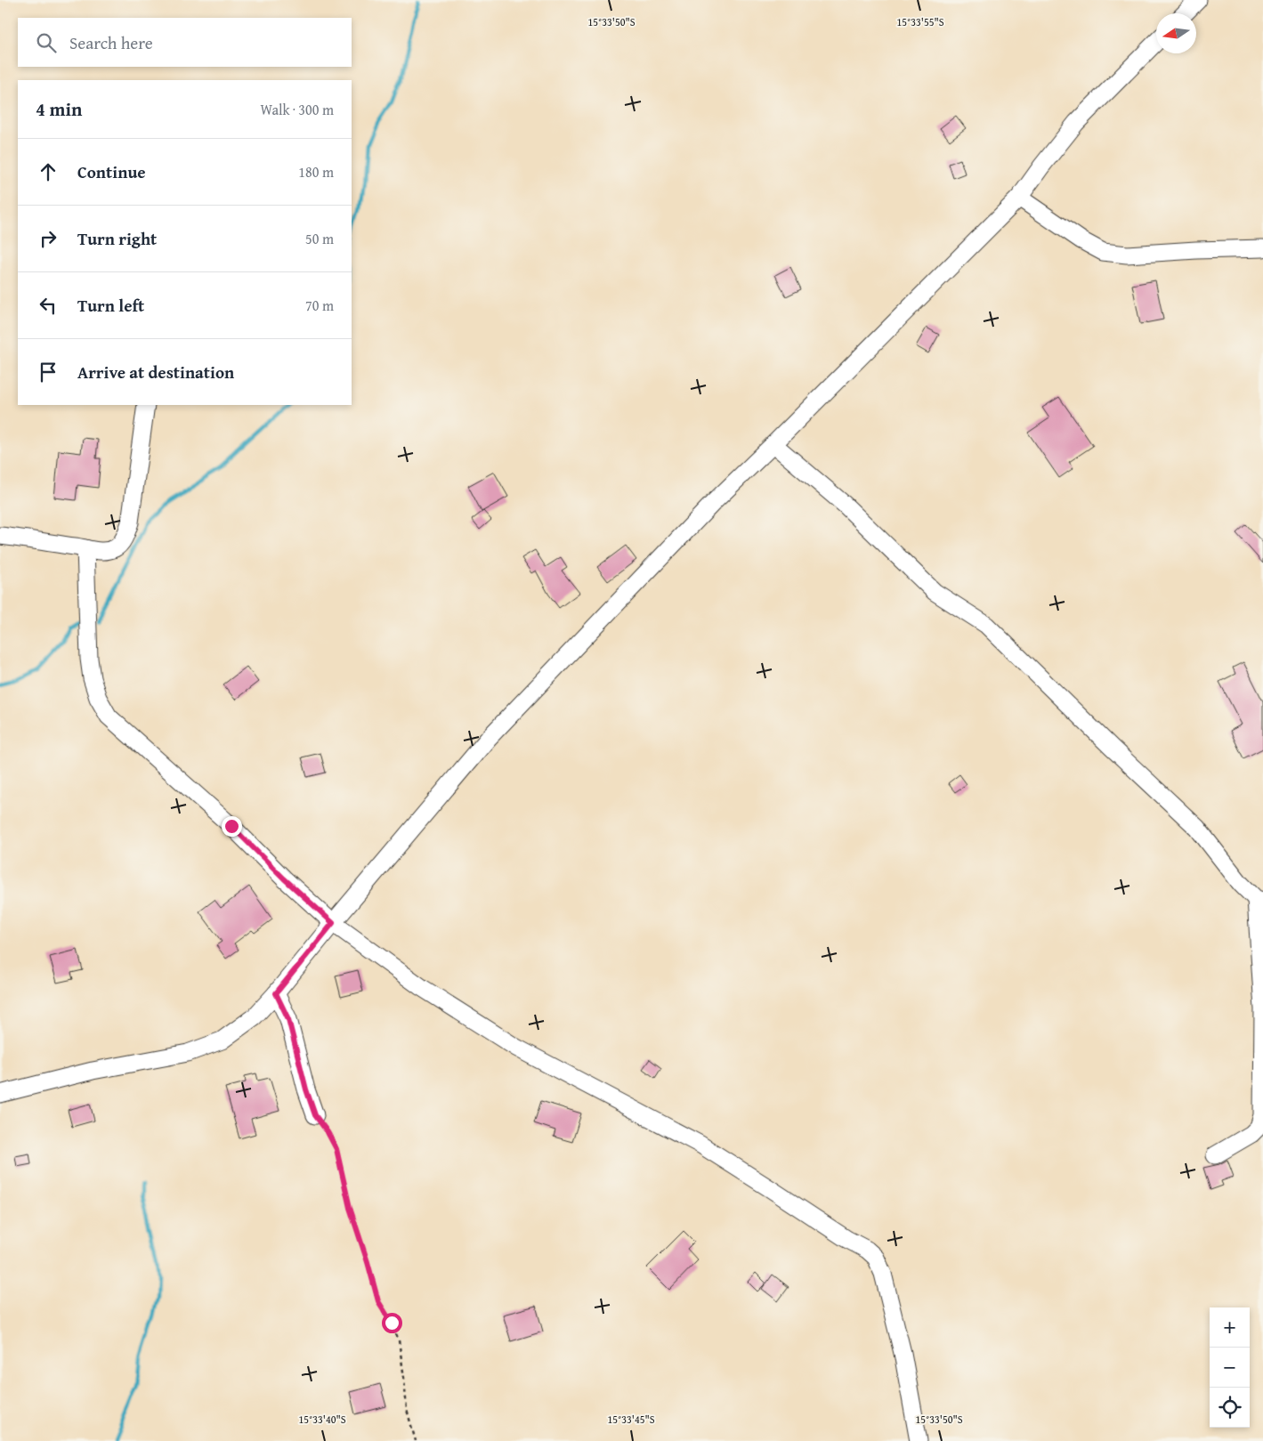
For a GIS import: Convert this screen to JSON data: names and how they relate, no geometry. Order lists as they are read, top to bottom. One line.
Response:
{"north":"left","page":{"search":"Search here","heading":["4 min","Walk · 300 m"],"list":[["Continue","180 m"],["Turn right","50 m"],["Turn left","70 m"],"Arrive at destination"],"map_buttons":["+","−"]},"coordinates":["15°33'50\"S","15°33'55\"S","15°33'40\"S","15°33'45\"S"]}
